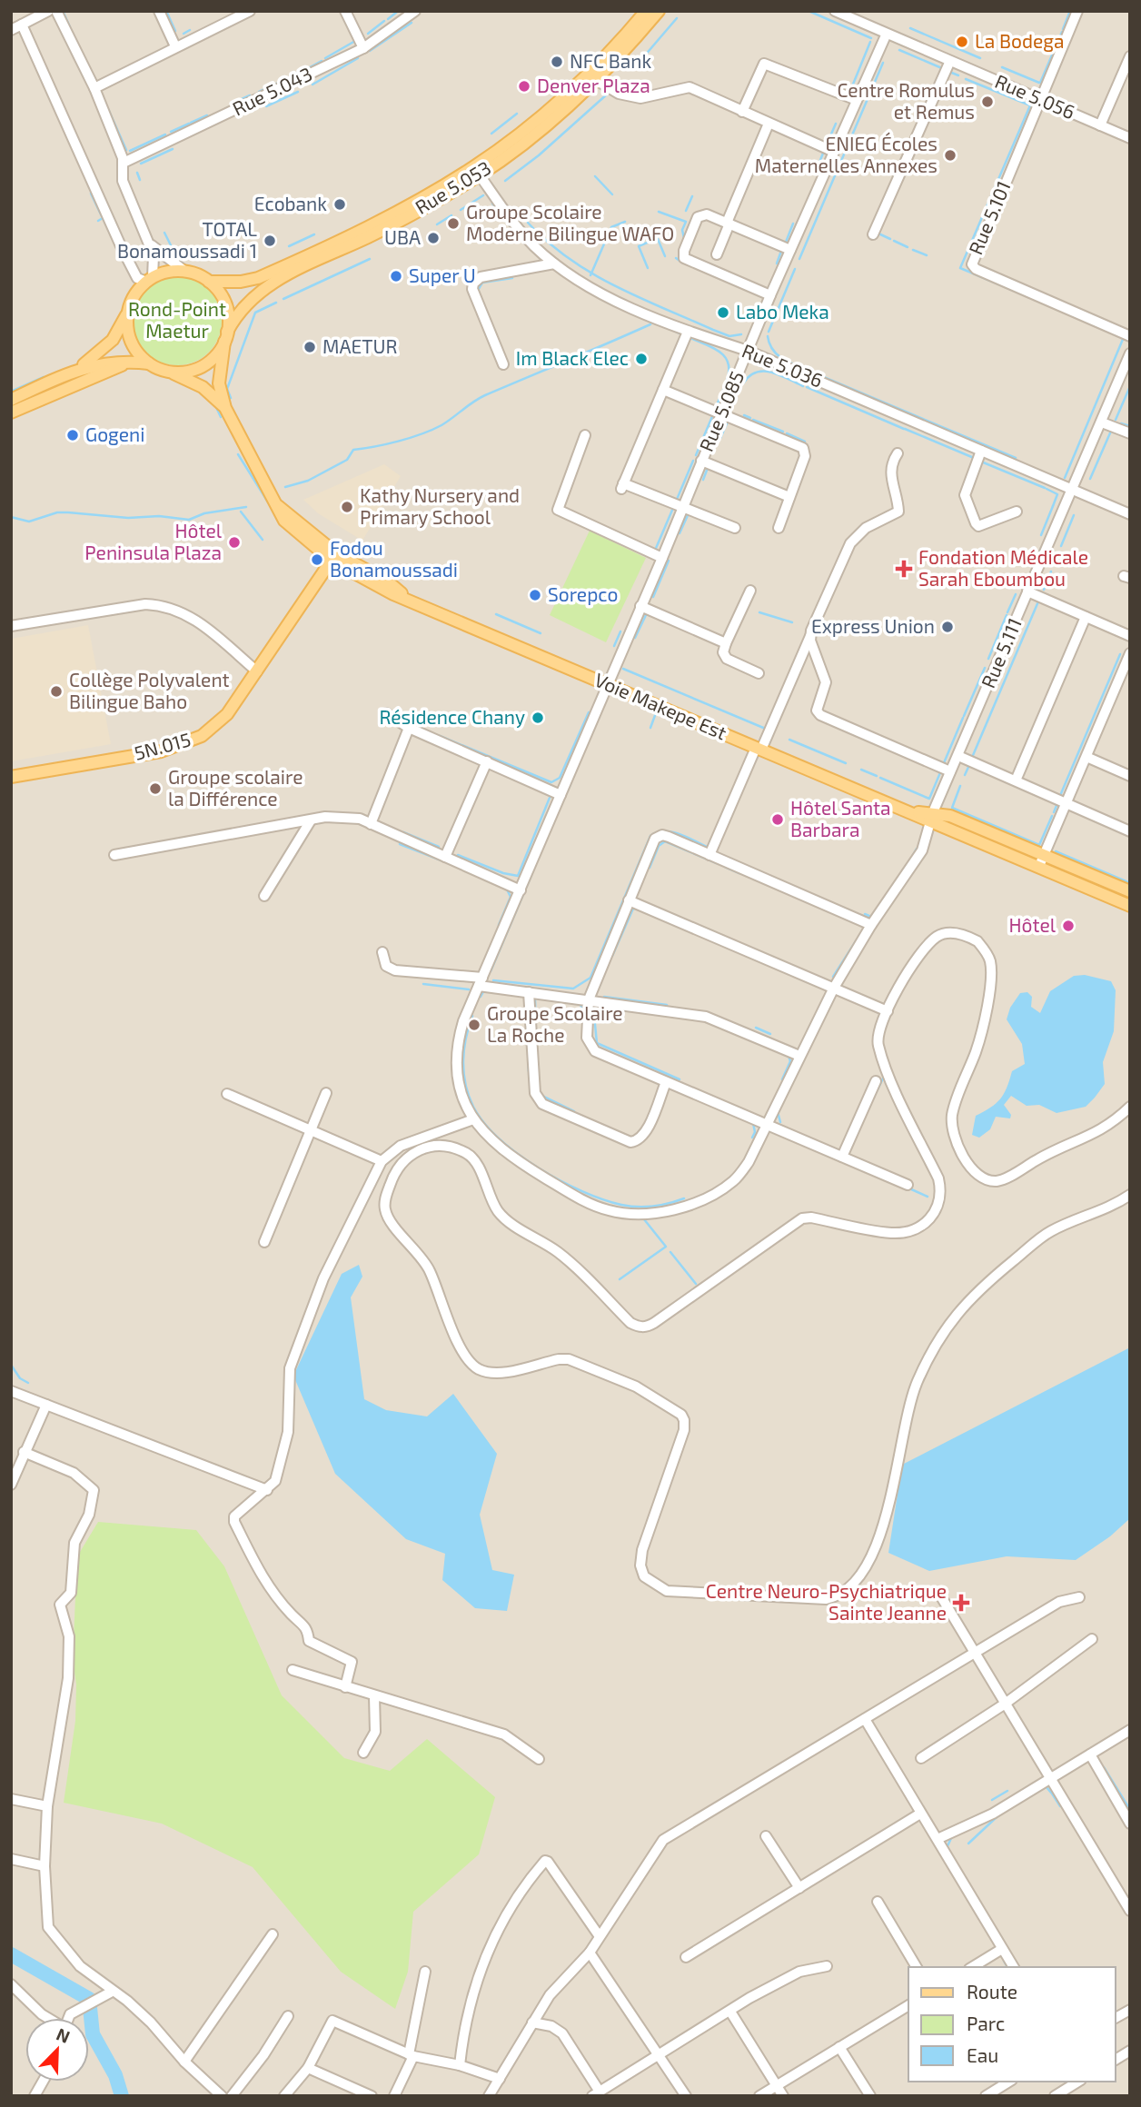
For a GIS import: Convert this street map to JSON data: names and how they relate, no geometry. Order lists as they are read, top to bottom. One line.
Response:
{"streets":{"main road":["Rue 5.053","Voie Makepe Est","5N.015"],"street":["Rue 5.043","Rue 5.056","Rue 5.101","Rue 5.036","Rue 5.085","Rue 5.111"]},"crossings":[["Rue 5.056","Rue 5.101"],["Rue 5.056","Rue 5.085"],["Rue 5.053","Rue 5.036"],["Rue 5.036","Rue 5.085"],["Rue 5.036","Rue 5.111"],["Rue 5.085","Rue 5.111"],["Rue 5.085","Voie Makepe Est"],["Rue 5.111","Voie Makepe Est"],["Voie Makepe Est","5N.015"]],"parks":["Rond-Point Maetur"],"places":{"other":["La Bodega","NFC Bank","Denver Plaza","Centre Romulus et Remus","ENIEG Écoles Maternelles Annexes","Ecobank","Groupe Scolaire Moderne Bilingue WAFO","UBA","TOTAL Bonamoussadi 1","Super U","Labo Meka","MAETUR","Im Black Elec","Gogeni","Kathy Nursery and Primary School","Hôtel Peninsula Plaza","Fodou Bonamoussadi","Sorepco","Express Union","Collège Polyvalent Bilingue Baho","Résidence Chany","Groupe scolaire la Différence","Hôtel Santa Barbara","Hôtel","Groupe Scolaire La Roche"],"health":["Fondation Médicale Sarah Eboumbou","Centre Neuro-Psychiatrique Sainte Jeanne"]},"legend":["Route","Parc","Eau"],"north":"top right"}
